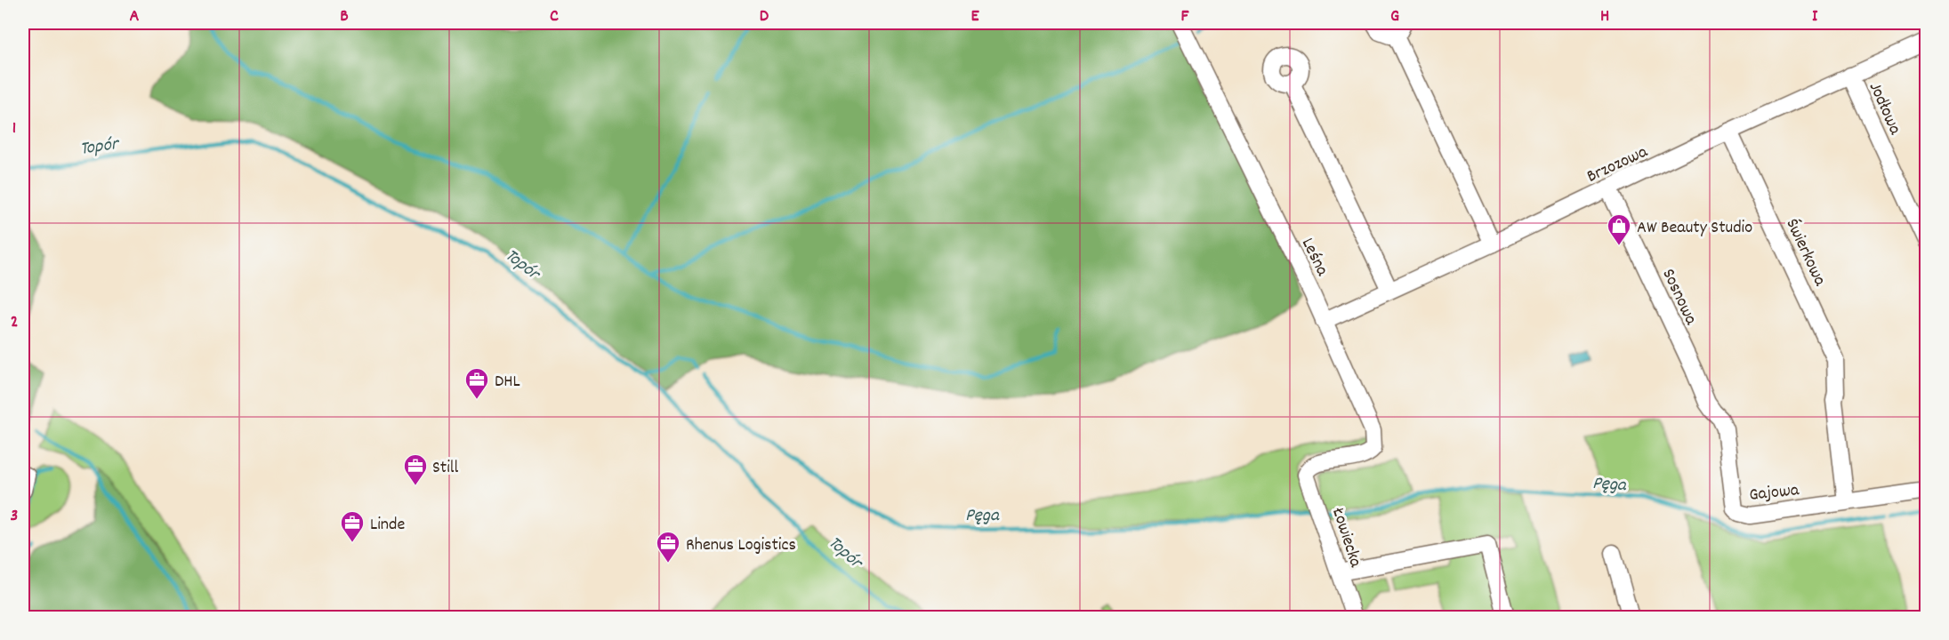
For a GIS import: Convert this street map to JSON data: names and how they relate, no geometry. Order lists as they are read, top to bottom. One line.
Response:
{"streets":{"street":["Jodłowa","Brzozowa","Świerkowa","Leśna","Sosnowa","Gajowa","Łowiecka"]},"crossings":[["Jodłowa","Brzozowa"],["Brzozowa","Świerkowa"],["Brzozowa","Leśna"],["Brzozowa","Sosnowa"],["Świerkowa","Gajowa"],["Leśna","Łowiecka"],["Sosnowa","Gajowa"]],"water":["Topór","Pęga"],"places":{"shop":["AW Beauty Studio"],"office":["DHL","Still","Linde","Rhenus Logistics"]},"grid":{"columns":["A","B","C","D","E","F","G","H","I"],"rows":["1","2","3"]}}
